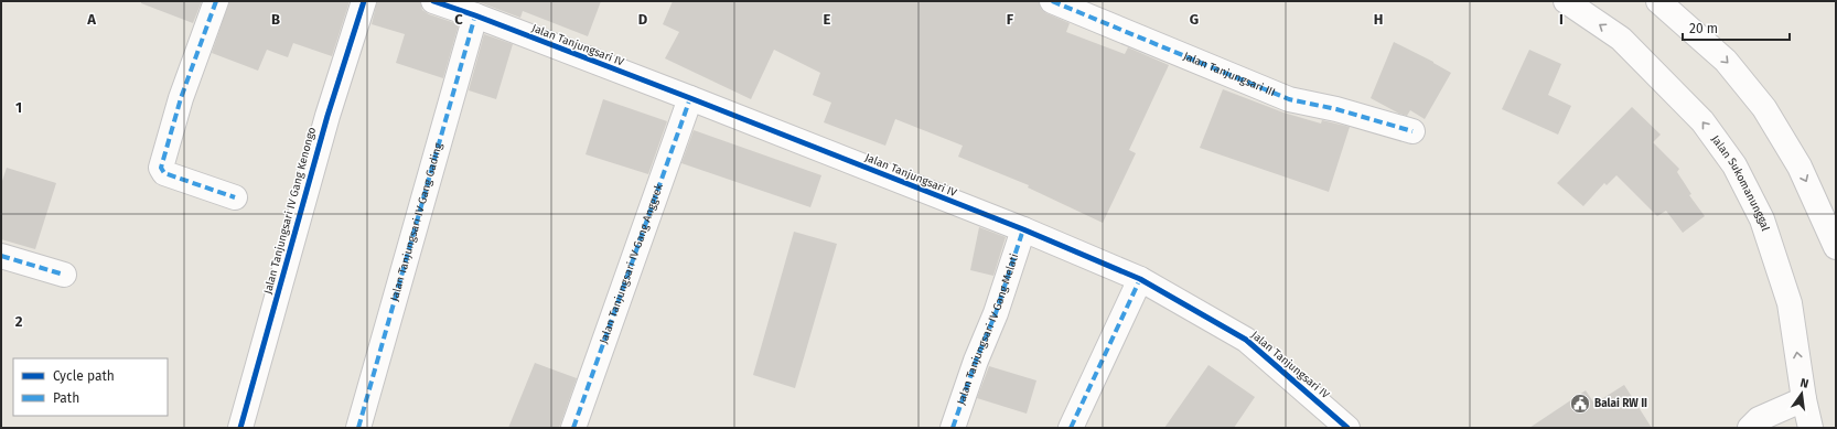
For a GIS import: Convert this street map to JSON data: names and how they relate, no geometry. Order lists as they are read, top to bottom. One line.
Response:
{"streets":{"street":["Jalan Tanjungsari IV","Jalan Tanjungsari III","Jalan Sukomanunggal","Jalan Tanjungsari IV Gang Kenongo","Jalan Tanjungsari IV Gang Gading","Jalan Tanjungsari IV Gang Anggrek","Jalan Tanjungsari IV Gang Melati"]},"crossings":[["Jalan Tanjungsari IV","Jalan Tanjungsari IV Gang Gading"],["Jalan Tanjungsari IV","Jalan Tanjungsari IV Gang Anggrek"],["Jalan Tanjungsari IV","Jalan Tanjungsari IV Gang Melati"]],"places":{"public building":["Balai RW II"]},"legend":["Cycle path","Path"],"scale_bar":"20 m","north":"top","grid":{"columns":["A","B","C","D","E","F","G","H","I"],"rows":["1","2"]}}
